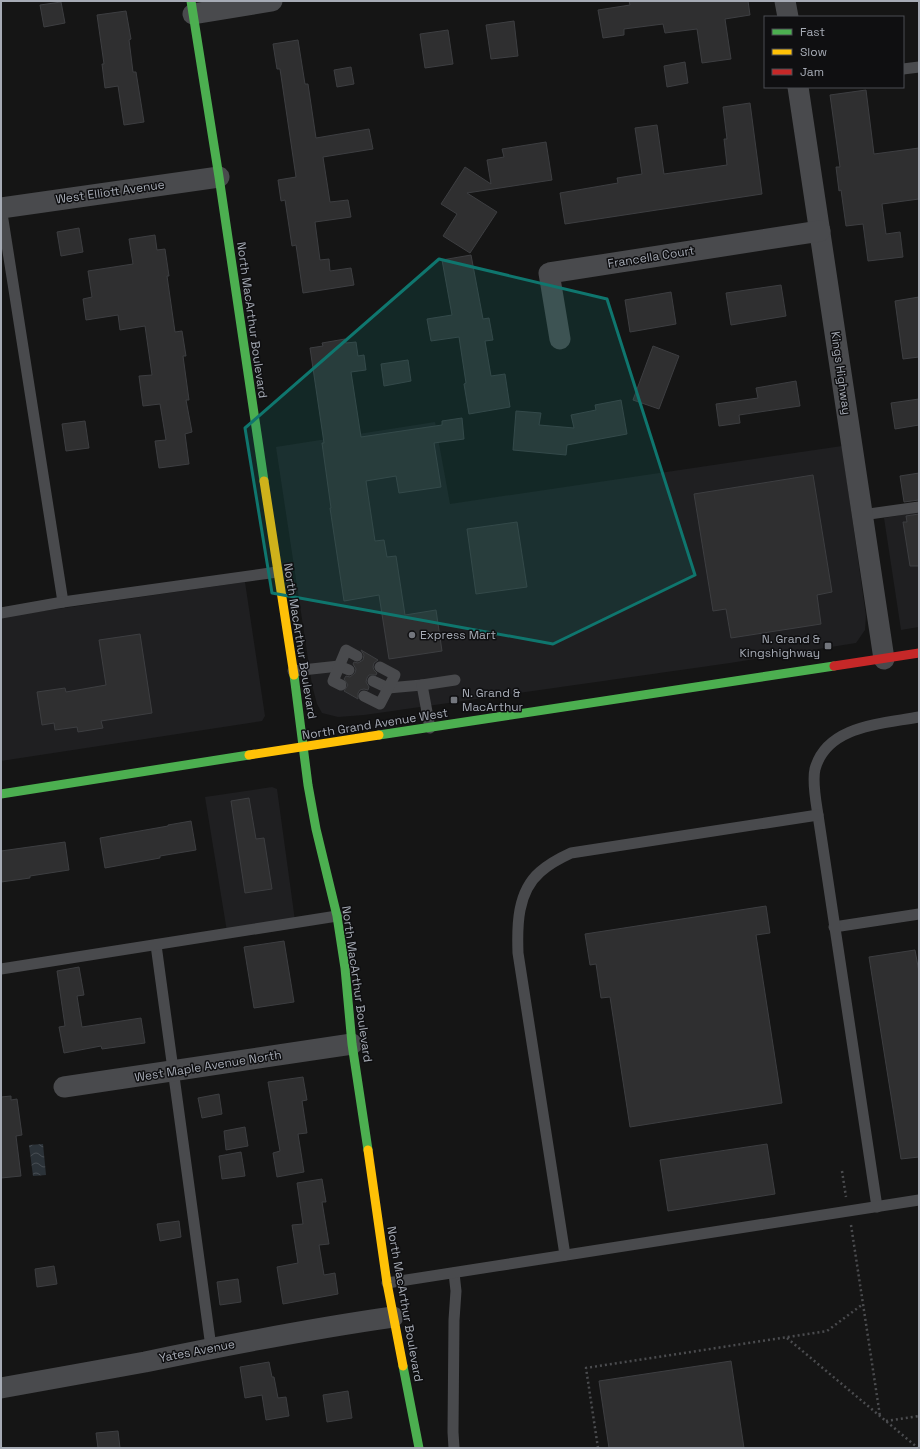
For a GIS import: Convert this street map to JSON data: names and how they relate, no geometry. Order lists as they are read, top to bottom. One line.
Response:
{"streets":{"street":["West Elliott Avenue","Francella Court","North MacArthur Boulevard","Kings Highway","North Grand Avenue West","West Maple Avenue North","Yates Avenue"]},"crossings":[["West Elliott Avenue","North MacArthur Boulevard"],["Francella Court","Kings Highway"],["North MacArthur Boulevard","North Grand Avenue West"],["North MacArthur Boulevard","West Maple Avenue North"],["North MacArthur Boulevard","Yates Avenue"],["Kings Highway","North Grand Avenue West"]],"places":{"other":["Express Mart"],"transit":["N. Grand & Kingshighway","N. Grand & MacArthur"]},"legend":["Fast","Slow","Jam"]}
